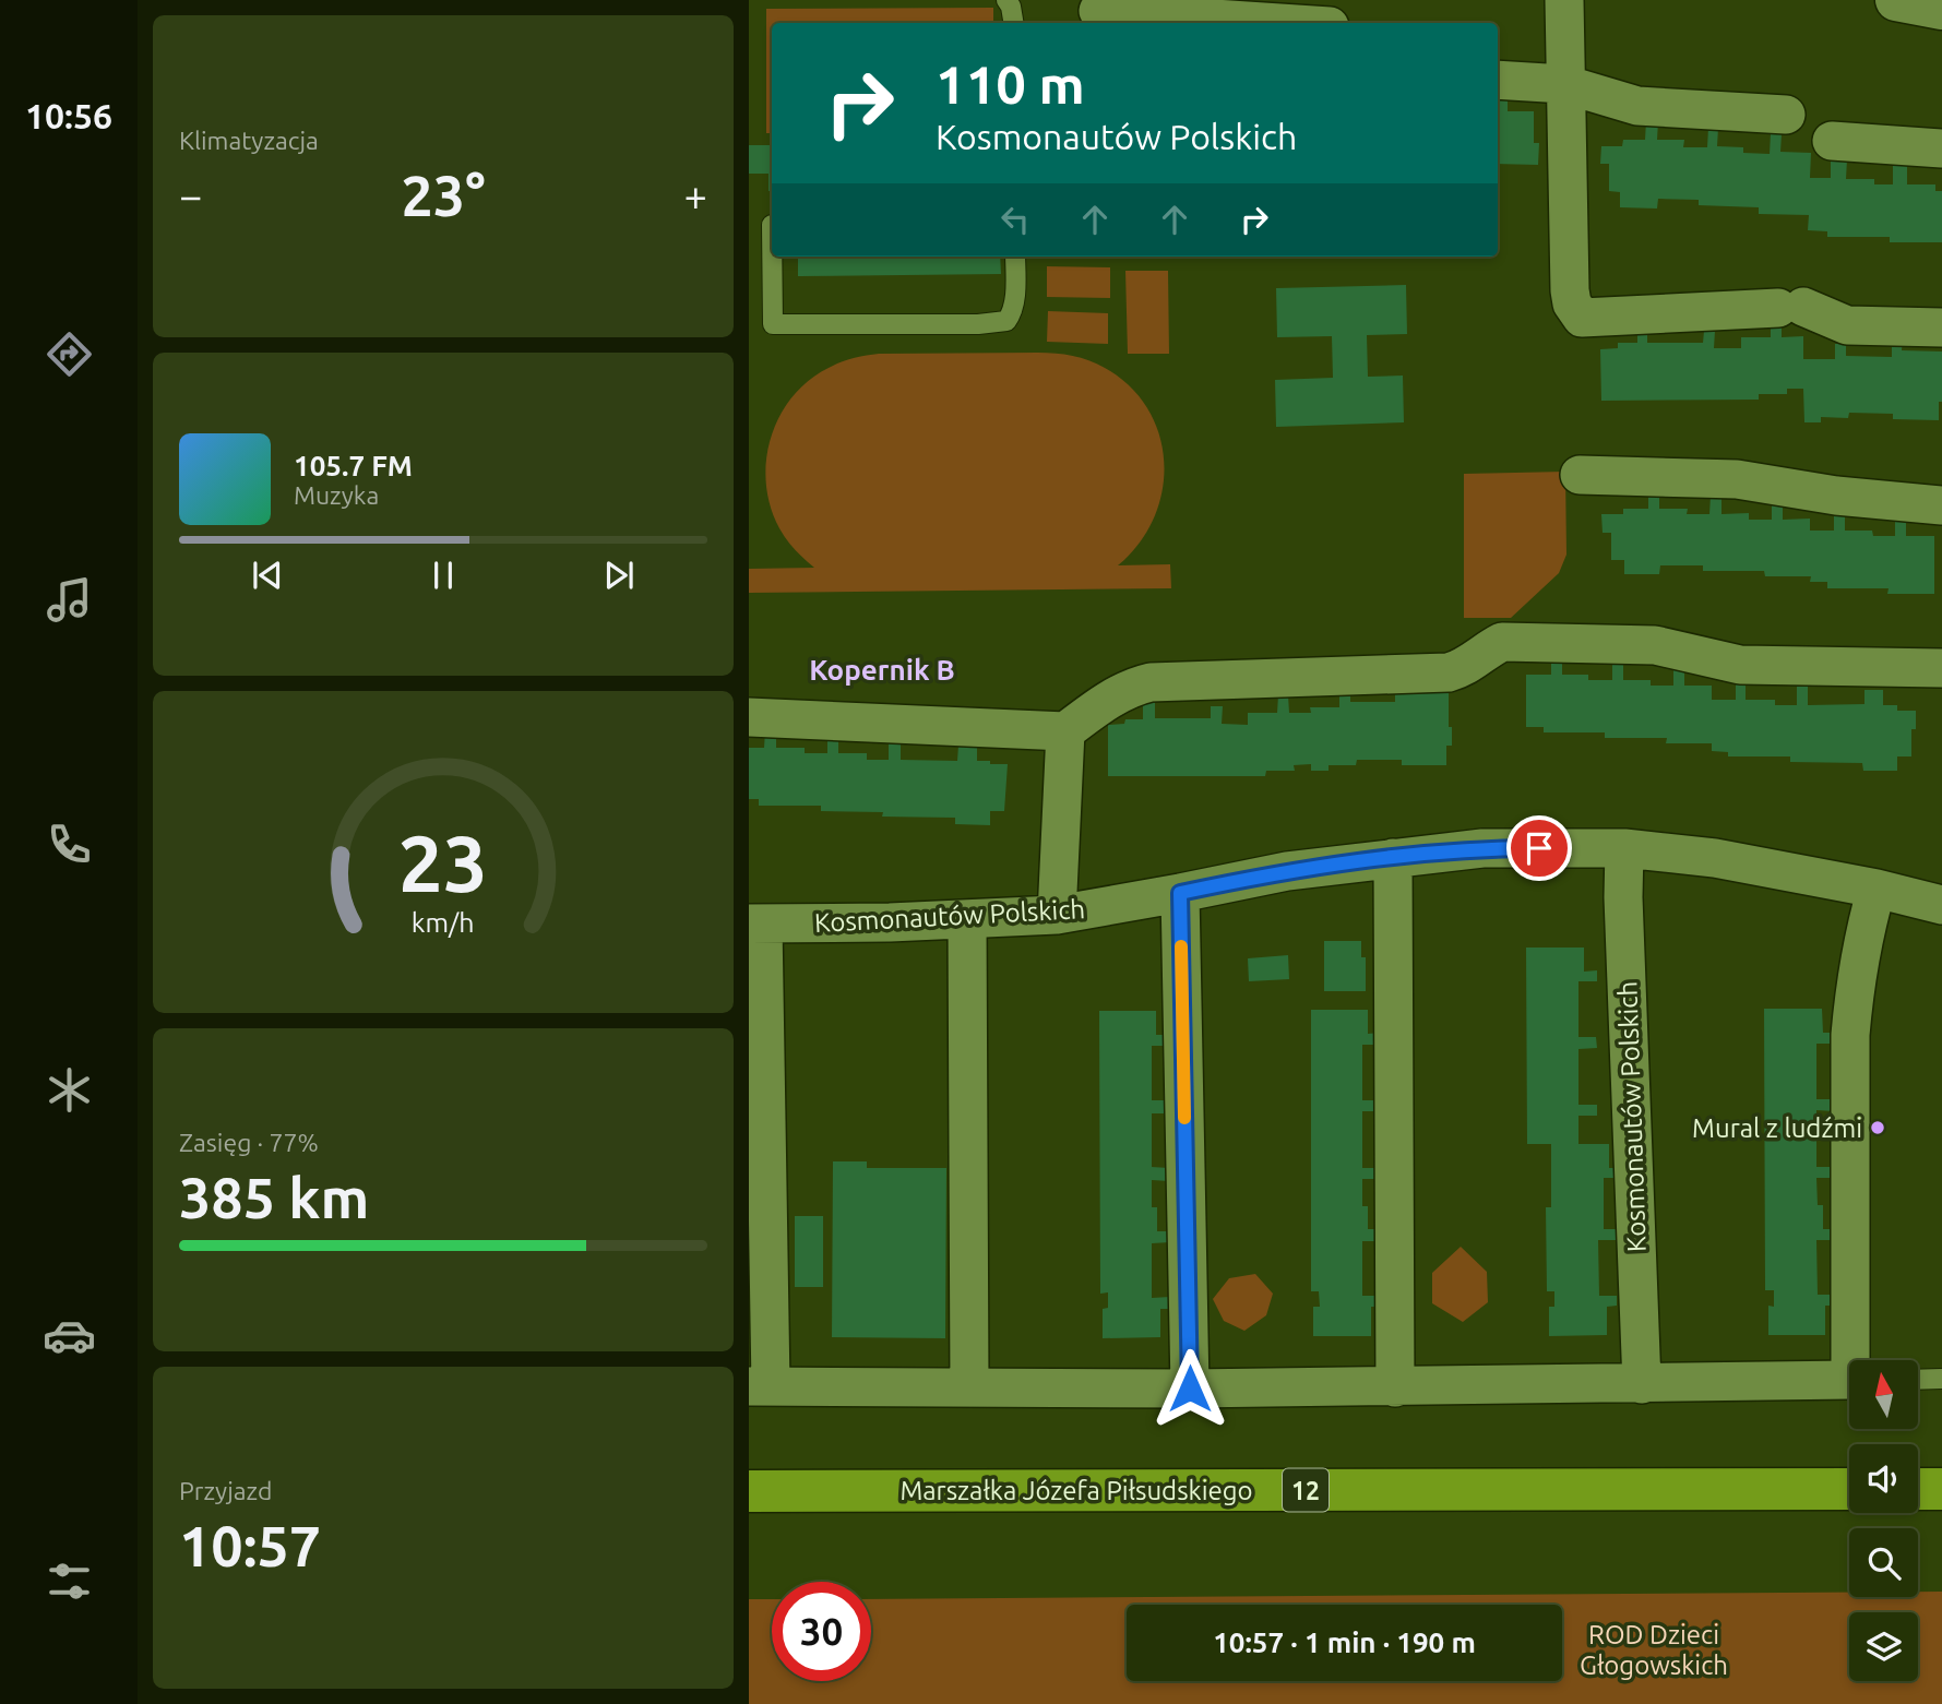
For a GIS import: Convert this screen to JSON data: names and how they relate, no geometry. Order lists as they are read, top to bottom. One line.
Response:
{"streets":{"main road":["Marszałka Józefa Piłsudskiego","12"],"street":["Kosmonautów Polskich"]},"districts":["Kopernik B"],"parks":["ROD Dzieci Głogowskich"],"places":["Mural z ludźmi"],"north":"top","page":{"tabs":"10:56","tile":["Klimatyzacja",["Zasięg · 77%","385 km"],["Przyjazd","10:57"]],"turn":["110 m","Kosmonautów Polskich"],"heat":["−","23°","+"],"song":["105.7 FM","Muzyka"],"limit":"30","trip":"10:57 · 1 min · 190 m","gauge":["23","km/h"]}}
